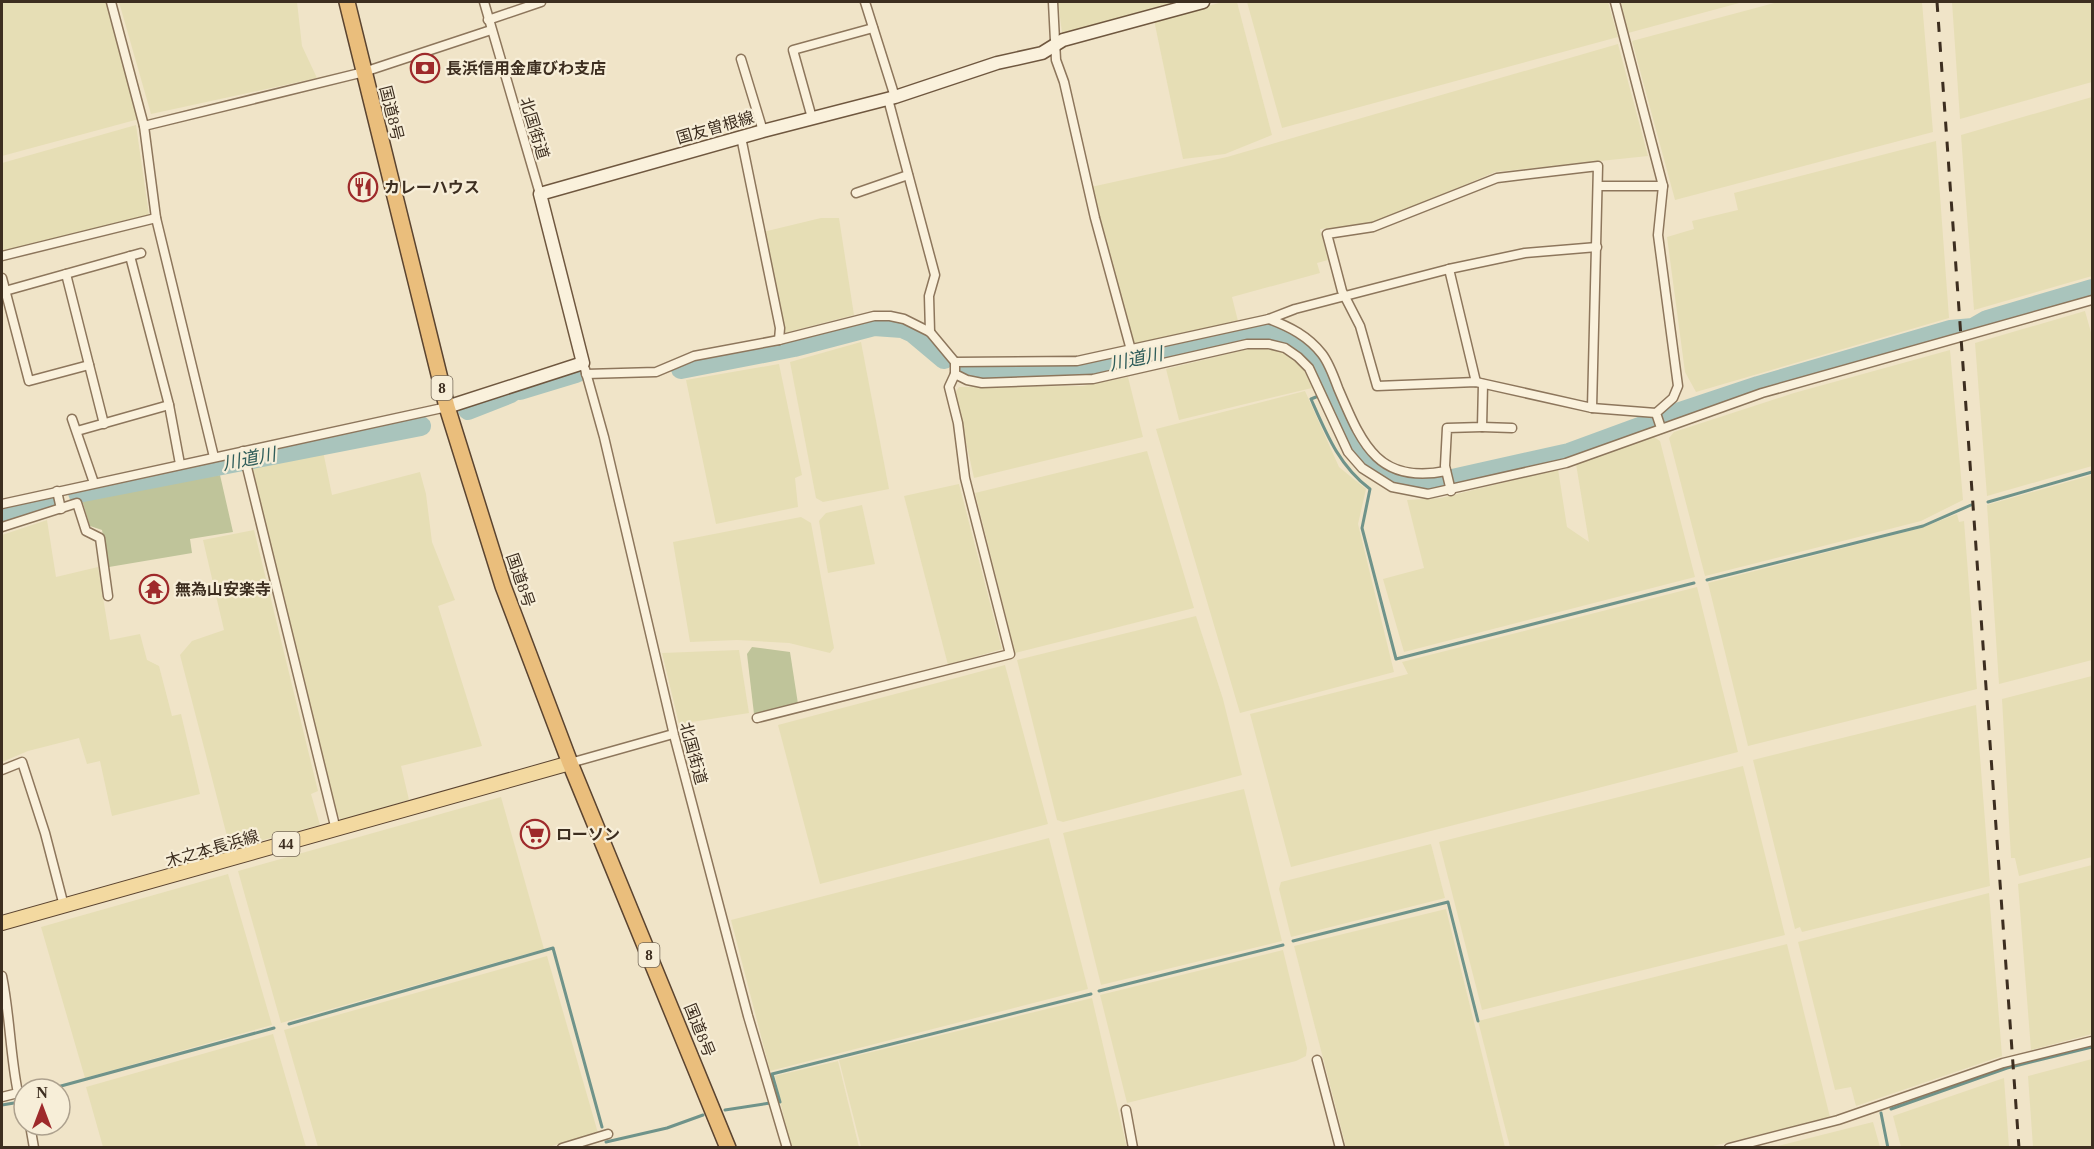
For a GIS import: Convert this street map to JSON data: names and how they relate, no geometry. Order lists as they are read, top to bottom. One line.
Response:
{"streets":{"highway":["国道8号","8"],"main road":["国友曽根線","44","木之本長浜線"],"street":["北国街道"]},"crossings":[["国道8号","木之本長浜線"],["国友曽根線","北国街道"]],"water":["川道川"],"places":{"bank":["長浜信用金庫びわ支店"],"restaurant":["カレーハウス"],"temple":["無為山安楽寺"],"supermarket":["ローソン"]},"north":"top"}
